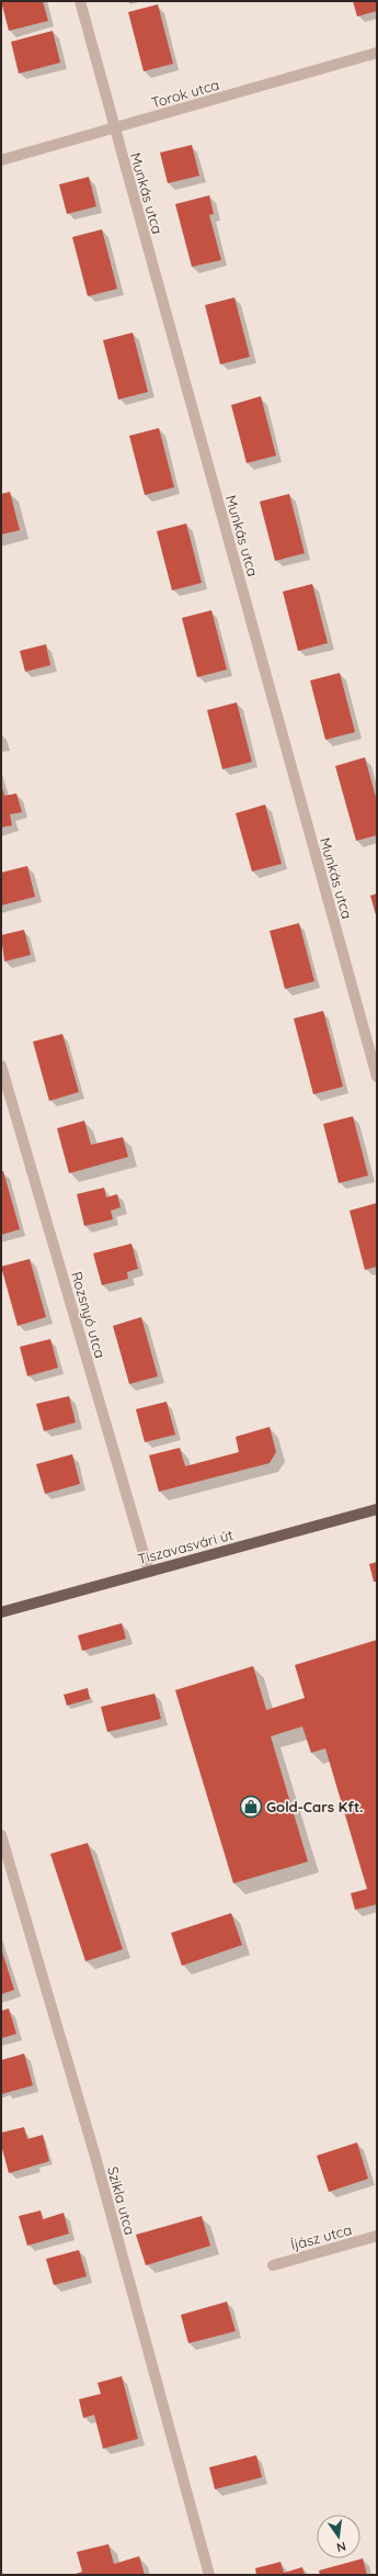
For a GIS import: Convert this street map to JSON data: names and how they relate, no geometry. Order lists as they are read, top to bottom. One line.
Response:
{"streets":{"main road":["Tiszavasvári út"],"street":["Torok utca","Munkás utca","Rozsnyó utca","Szikla utca","Íjász utca"]},"crossings":[["Torok utca","Munkás utca"],["Rozsnyó utca","Tiszavasvári út"]],"places":{"shop":["Gold-Cars Kft."]},"north":"bottom"}
